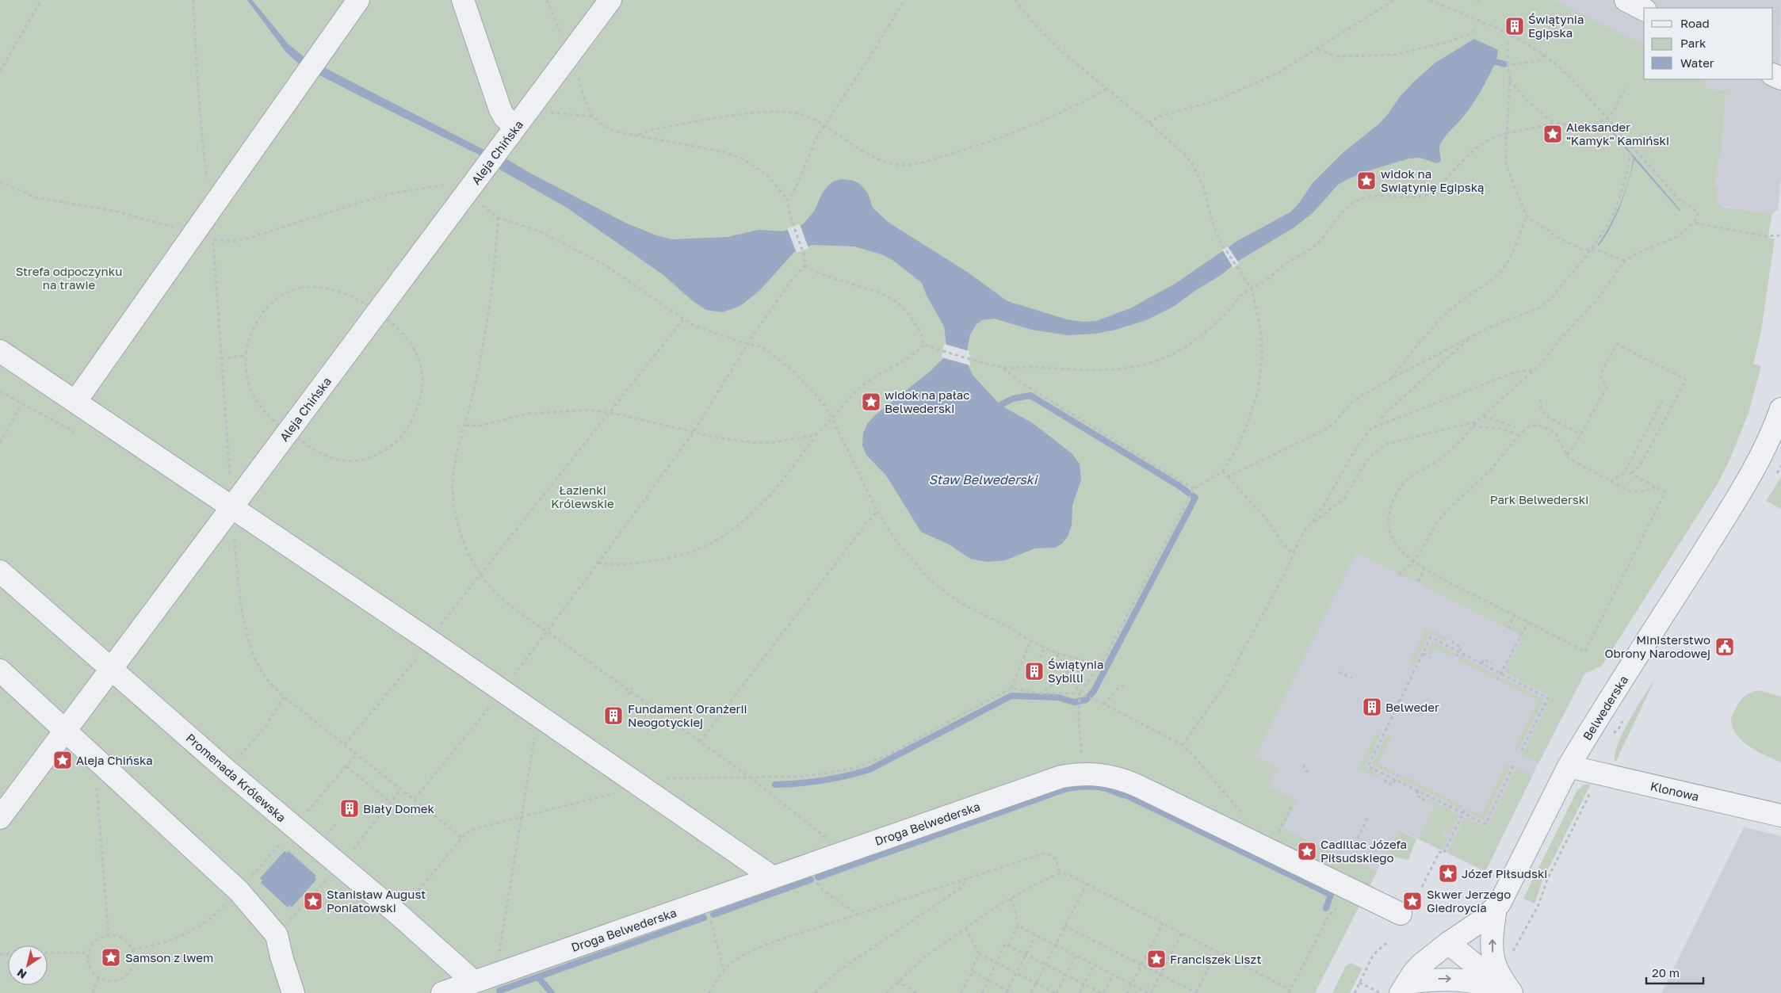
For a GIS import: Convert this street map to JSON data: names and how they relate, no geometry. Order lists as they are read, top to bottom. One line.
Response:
{"streets":{"street":["Aleja Chińska","Belwederska","Promenada Królewska","Klonowa","Droga Belwederska"]},"crossings":[["Aleja Chińska","Promenada Królewska"],["Belwederska","Klonowa"],["Promenada Królewska","Droga Belwederska"]],"water":["Staw Belwederski"],"parks":["Strefa odpoczynku na trawie","Łazienki Królewskie","Park Belwederski"],"places":{"building":["Świątynia Egipska","Świątynia Sybilli","Belweder","Fundament Oranżerii Neogotyckiej","Biały Domek"],"place":["Aleksander \"Kamyk\" Kamiński","widok na Swiątynię Egipską","widok na pałac Belwederski","Aleja Chińska","Cadillac Józefa Piłsudskiego","Józef Piłsudski","Stanisław August Poniatowski","Skwer Jerzego Giedroycia","Samson z lwem","Franciszek Liszt"],"public building":["Ministerstwo Obrony Narodowej"]},"legend":["Road","Park","Water"],"scale_bar":"20 m","north":"bottom left"}
